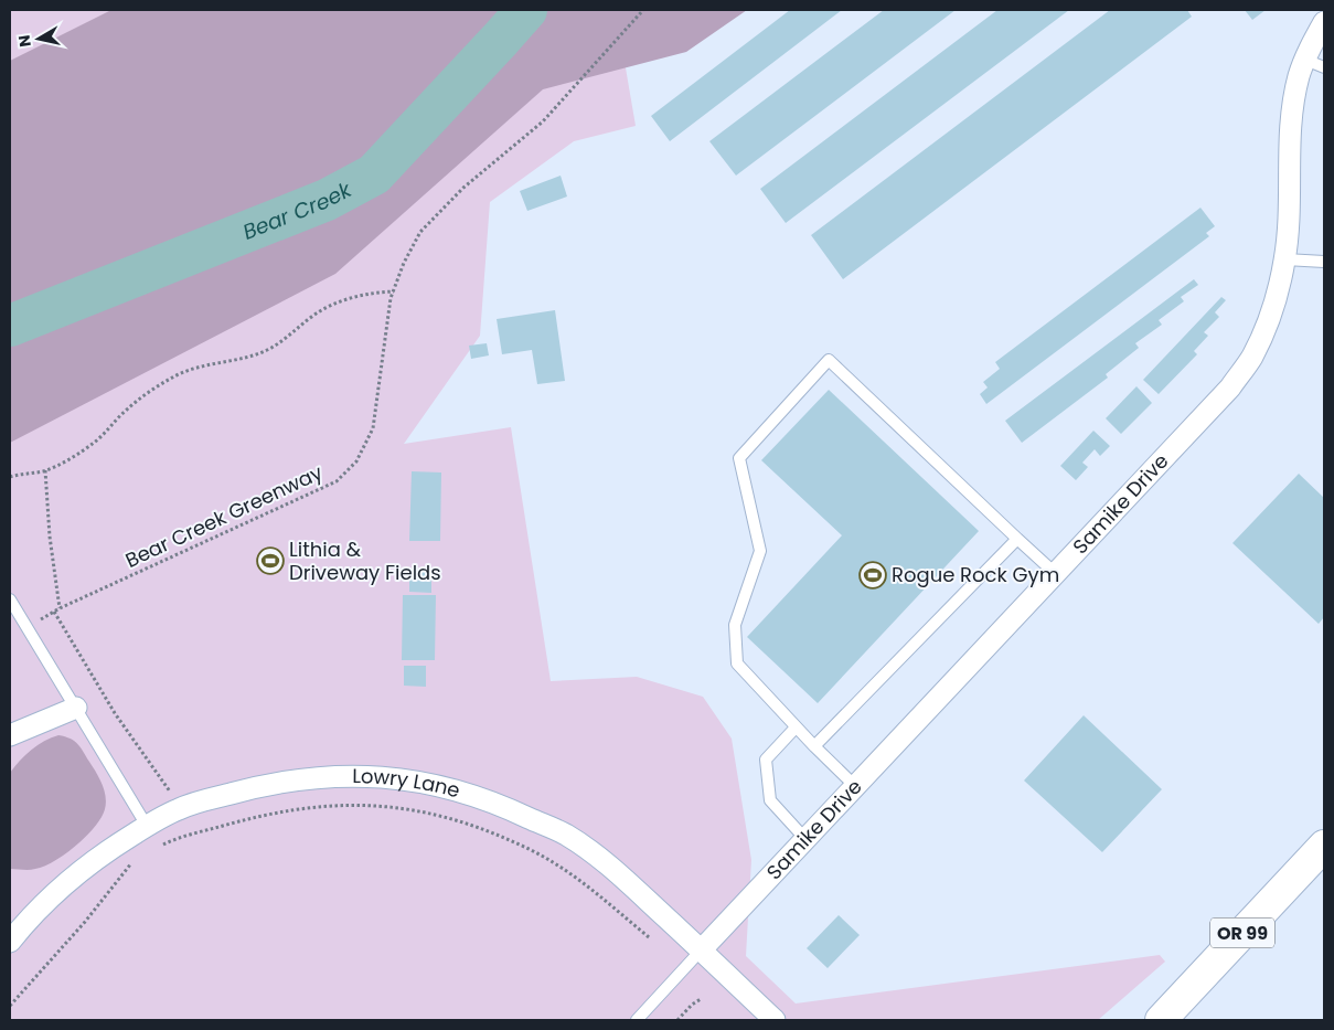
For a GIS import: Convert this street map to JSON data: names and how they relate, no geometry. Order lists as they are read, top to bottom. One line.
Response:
{"streets":{"main road":["OR 99"],"street":["Samike Drive","Lowry Lane"],"path":["Bear Creek Greenway"]},"crossings":[["Samike Drive","Lowry Lane"]],"water":["Bear Creek"],"places":{"sports":["Lithia & Driveway Fields","Rogue Rock Gym"]},"north":"left"}
